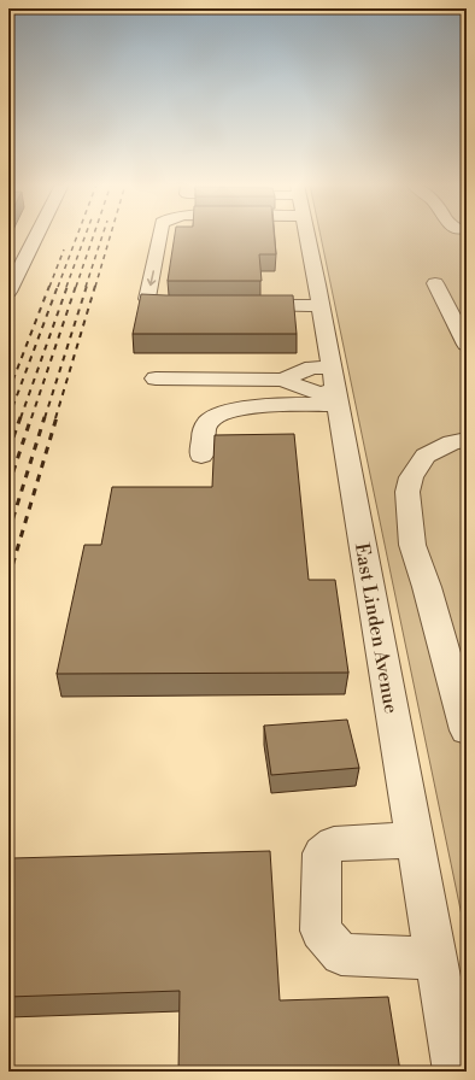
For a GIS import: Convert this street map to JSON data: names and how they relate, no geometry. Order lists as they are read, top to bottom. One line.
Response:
{"streets":{"street":["East Linden Avenue"]}}
